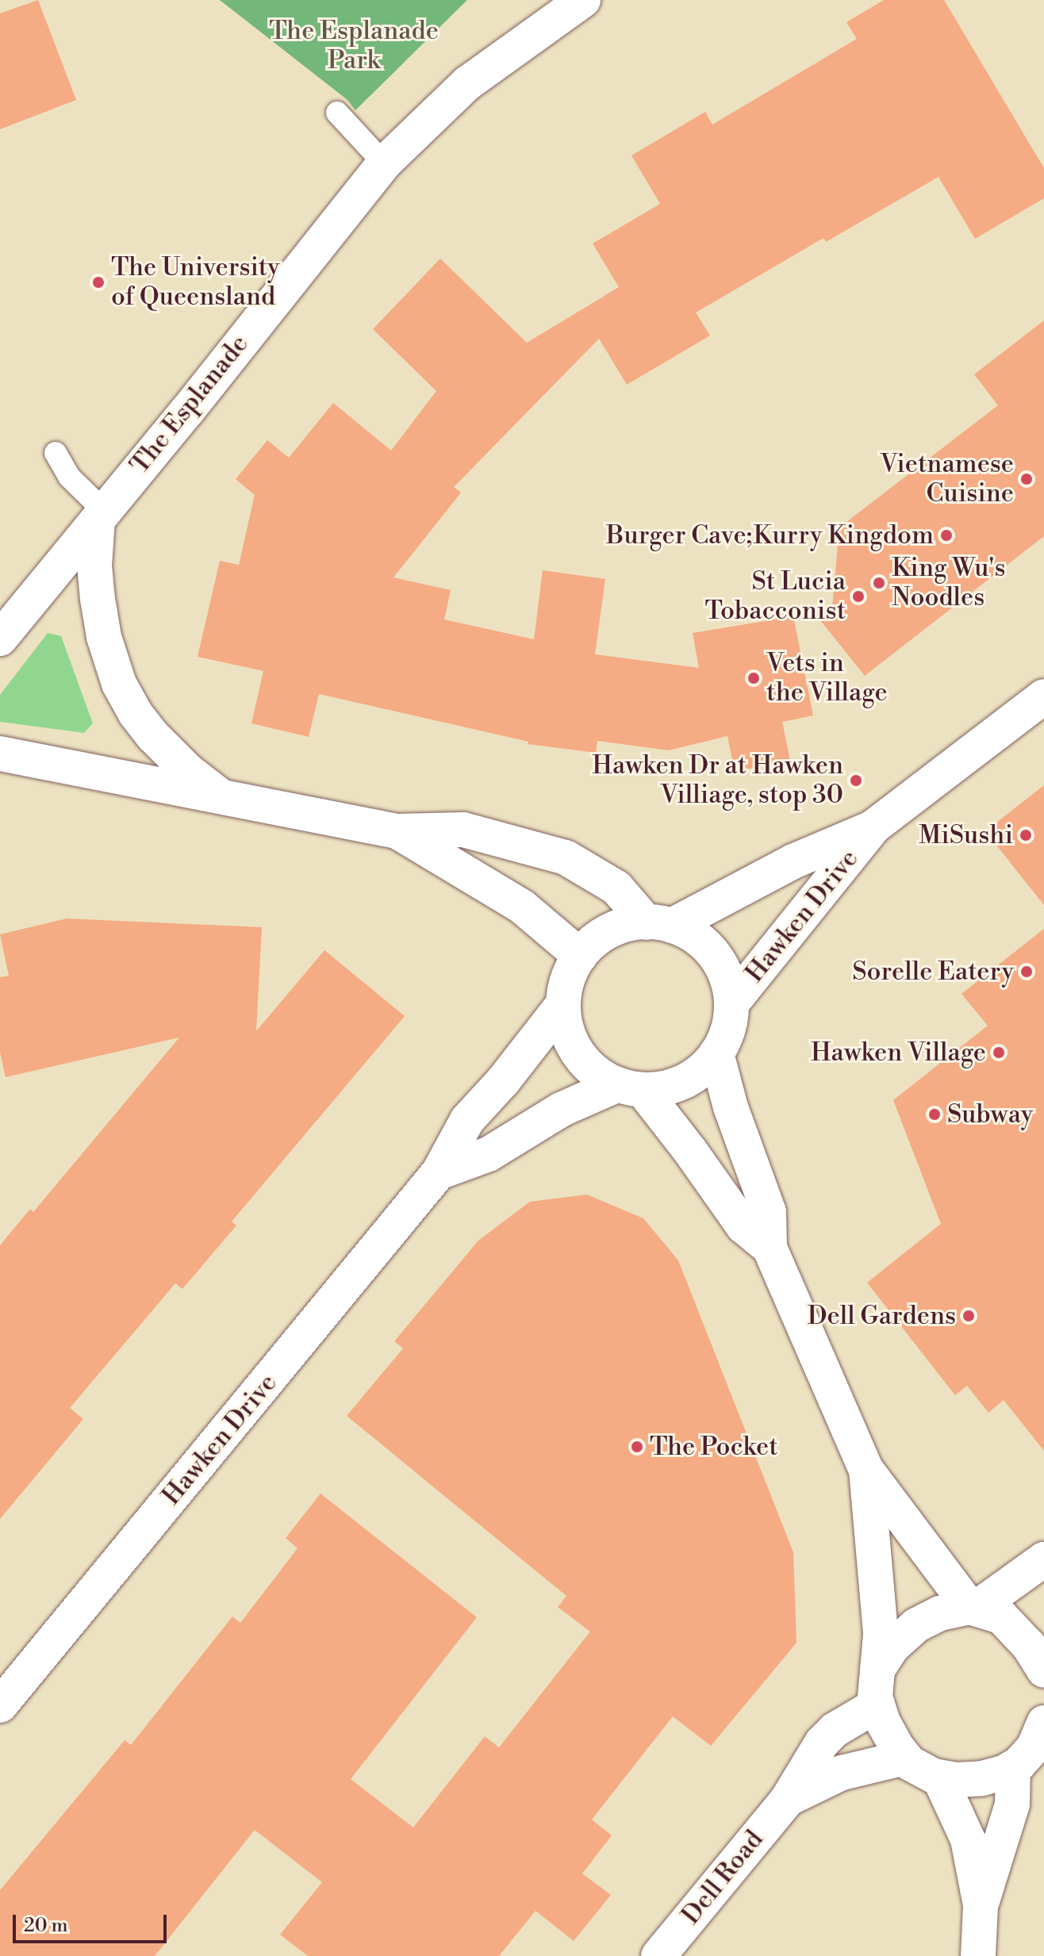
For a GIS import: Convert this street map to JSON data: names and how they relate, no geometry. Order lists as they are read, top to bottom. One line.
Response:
{"streets":{"street":["The Esplanade","Hawken Drive","Dell Road"]},"parks":["The Esplanade Park"],"places":["The University of Queensland","Vietnamese Cuisine","Burger Cave;Kurry Kingdom","King Wu's Noodles","St Lucia Tobacconist","Vets in the Village","Hawken Dr at Hawken Villiage, stop 30","MiSushi","Sorelle Eatery","Hawken Village","Subway","Dell Gardens","The Pocket"],"scale_bar":"20 m"}
